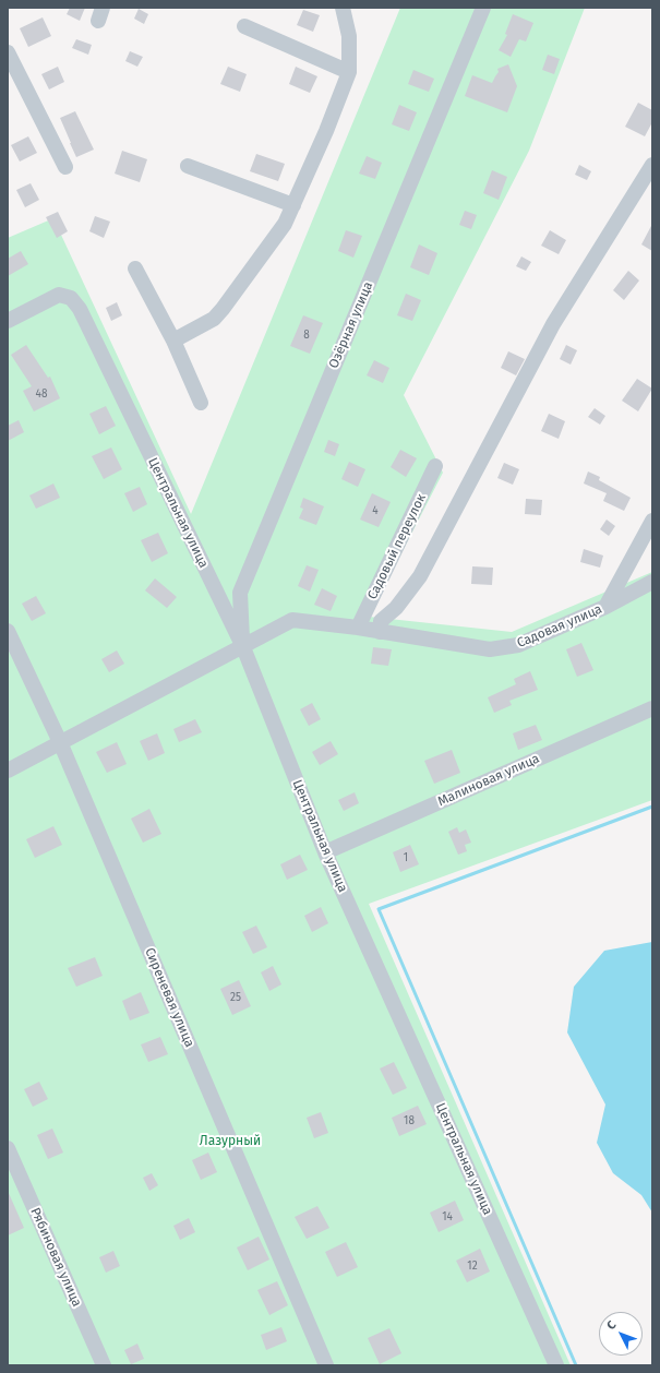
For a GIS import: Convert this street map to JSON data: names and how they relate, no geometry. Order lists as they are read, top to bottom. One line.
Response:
{"streets":{"street":["Озёрная улица","Центральная улица","Садовый переулок","Садовая улица","Малиновая улица","Сиреневая улица","Рябиновая улица"]},"crossings":[["Озёрная улица","Центральная улица"],["Озёрная улица","Садовая улица"],["Центральная улица","Садовая улица"],["Центральная улица","Малиновая улица"],["Садовый переулок","Садовая улица"],["Садовая улица","Сиреневая улица"]],"parks":["Лазурный"],"house_numbers":["8","48","4","1","25","18","14","12"],"north":"top left"}
